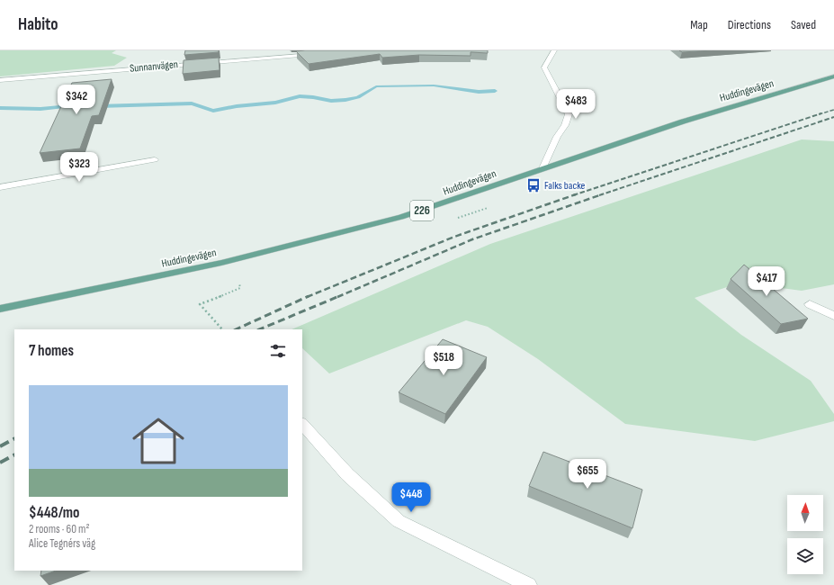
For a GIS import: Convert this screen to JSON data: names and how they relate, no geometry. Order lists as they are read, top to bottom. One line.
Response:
{"streets":{"main road":["Huddingevägen","226"],"street":["Sunnanvägen"]},"places":{"bus stop":["Falks backe"]},"north":"top","page":{"header":"Habito","nav":["Map","Directions","Saved"],"price":["$342","$483","$323","$417","$518","$655","$448"],"heading":"7 homes","list":[{"name":"$448/mo","note":"2 rooms · 60 m² · Alice Tegnérs väg"}]}}
